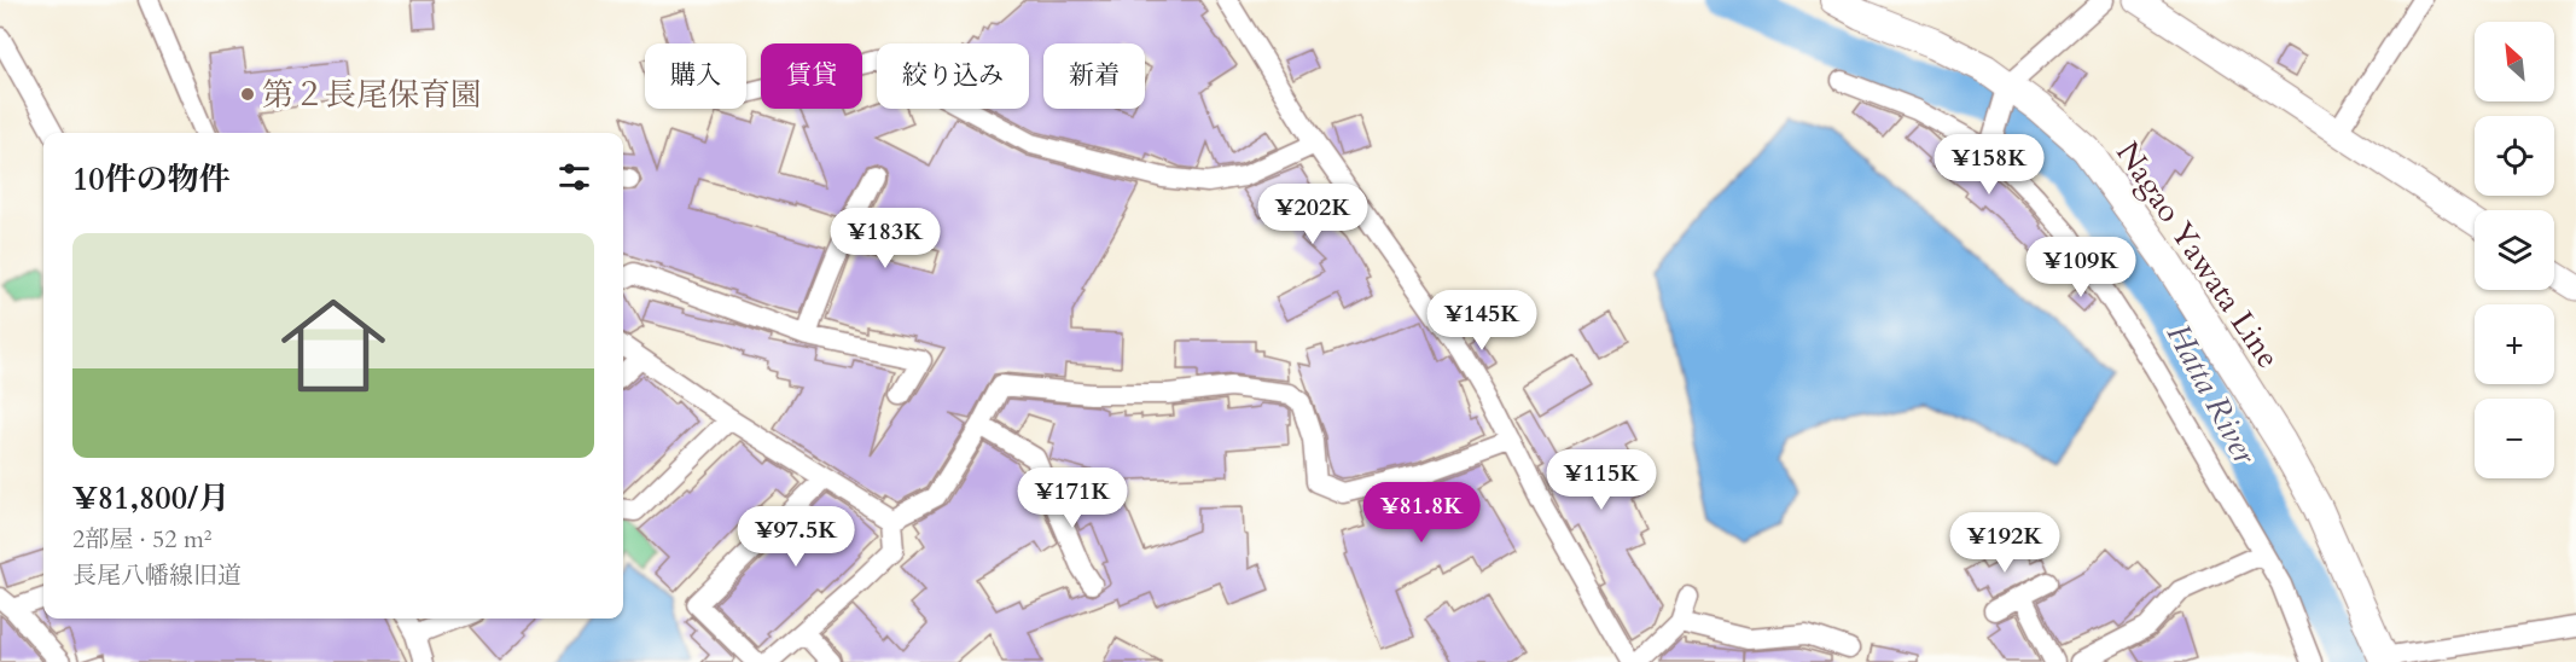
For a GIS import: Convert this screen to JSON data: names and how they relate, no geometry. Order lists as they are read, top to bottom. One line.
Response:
{"streets":{"main road":["Nagao Yawata Line"]},"water":["Hatta River"],"places":["第２長尾保育園"],"north":"top left","page":{"map_buttons":["+","−"],"chip":["購入","賃貸","絞り込み","新着"],"heading":"10件の物件","price":["¥158K","¥202K","¥183K","¥109K","¥145K","¥115K","¥171K","¥81.8K","¥97.5K","¥192K"],"list":[{"name":"¥81,800/月","note":"2部屋 · 52 m² · 長尾八幡線旧道"}]}}
